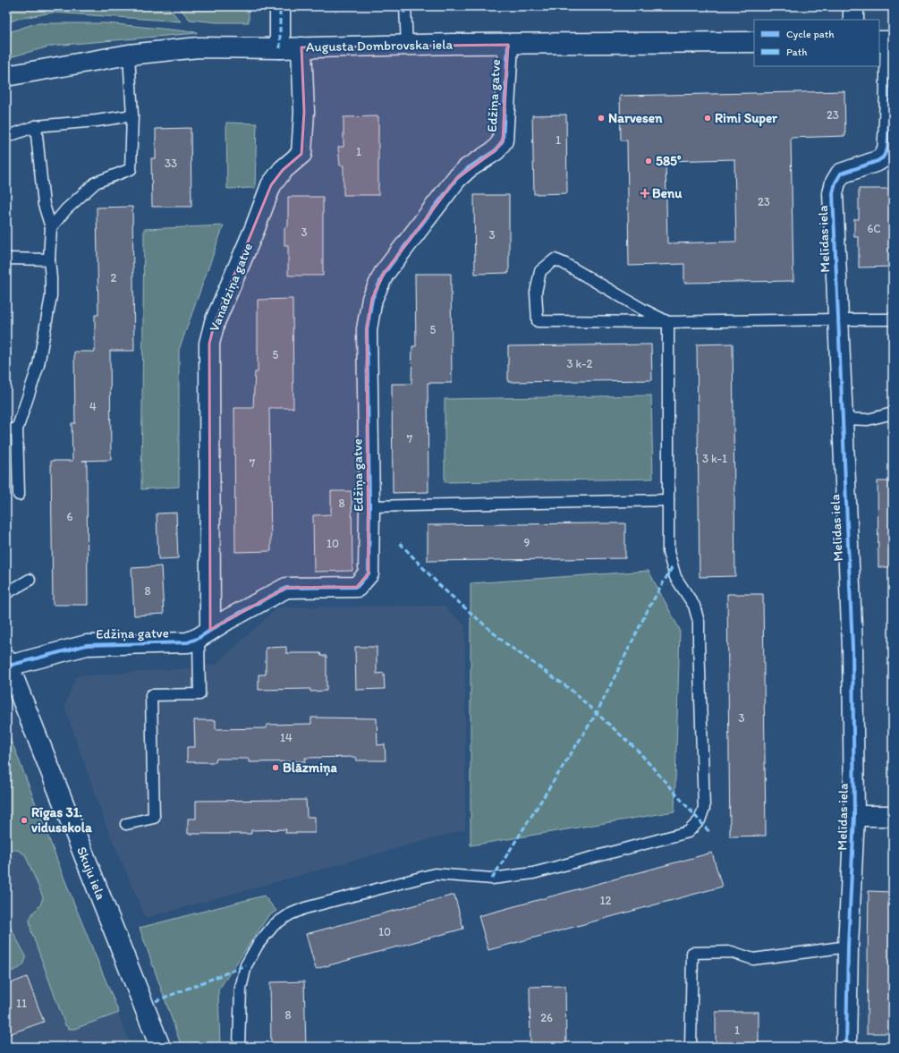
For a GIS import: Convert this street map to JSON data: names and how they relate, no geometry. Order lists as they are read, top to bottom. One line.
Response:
{"streets":{"street":["Augusta Dombrovska iela","Edžiņa gatve","Melīdas iela","Vanadziņa gatve","Skuju iela"]},"crossings":[["Augusta Dombrovska iela","Edžiņa gatve"],["Augusta Dombrovska iela","Vanadziņa gatve"],["Edžiņa gatve","Vanadziņa gatve"],["Edžiņa gatve","Skuju iela"]],"places":{"other":["Narvesen","Rimi Super","585°","Blāzmiņa","Rīgas 31. vidusskola"],"health":["Benu"]},"house_numbers":["23","1","1","33","23","6C","3","3","2","5","5","3 k-2","4","7","3 k-1","7","8","6","9","10","8","3","14","12","10","11","8","26","1"],"legend":["Cycle path","Path"]}
